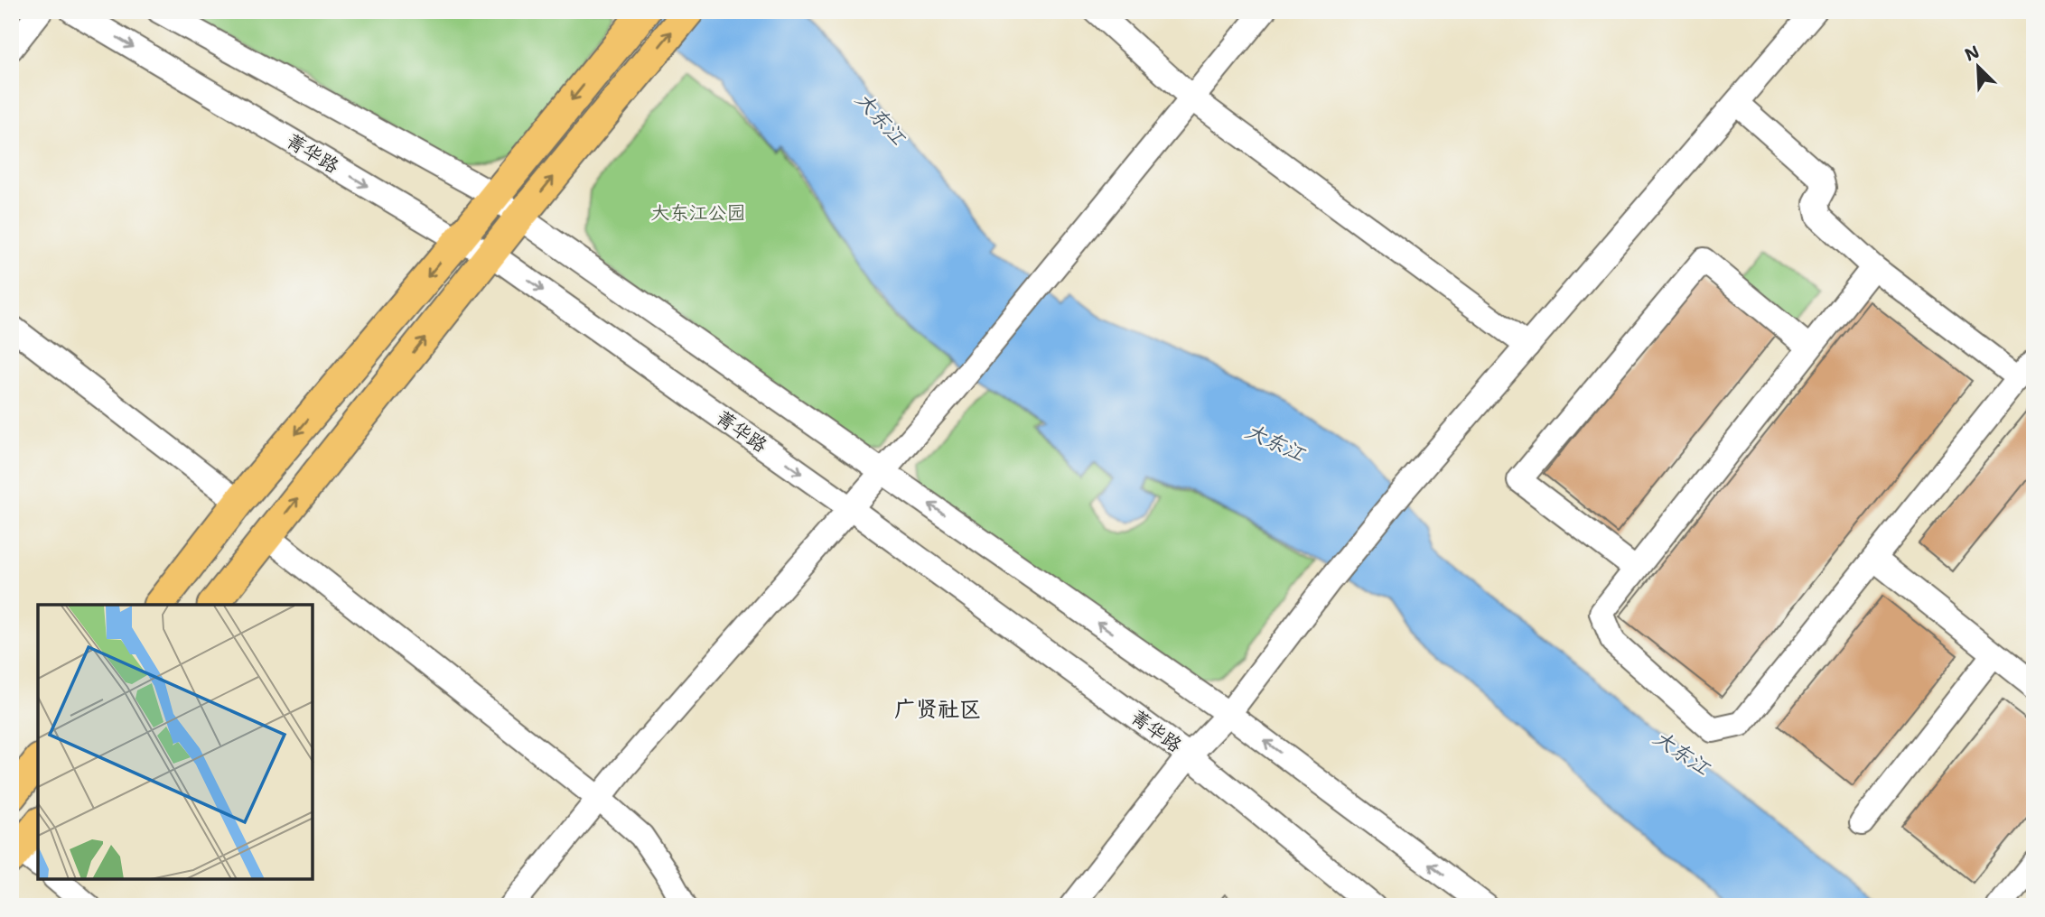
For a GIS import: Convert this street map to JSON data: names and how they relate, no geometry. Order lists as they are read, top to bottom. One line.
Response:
{"streets":{"street":["菁华路"]},"districts":["广贤社区"],"water":["大东江"],"parks":["大东江公园"],"north":"top left"}
